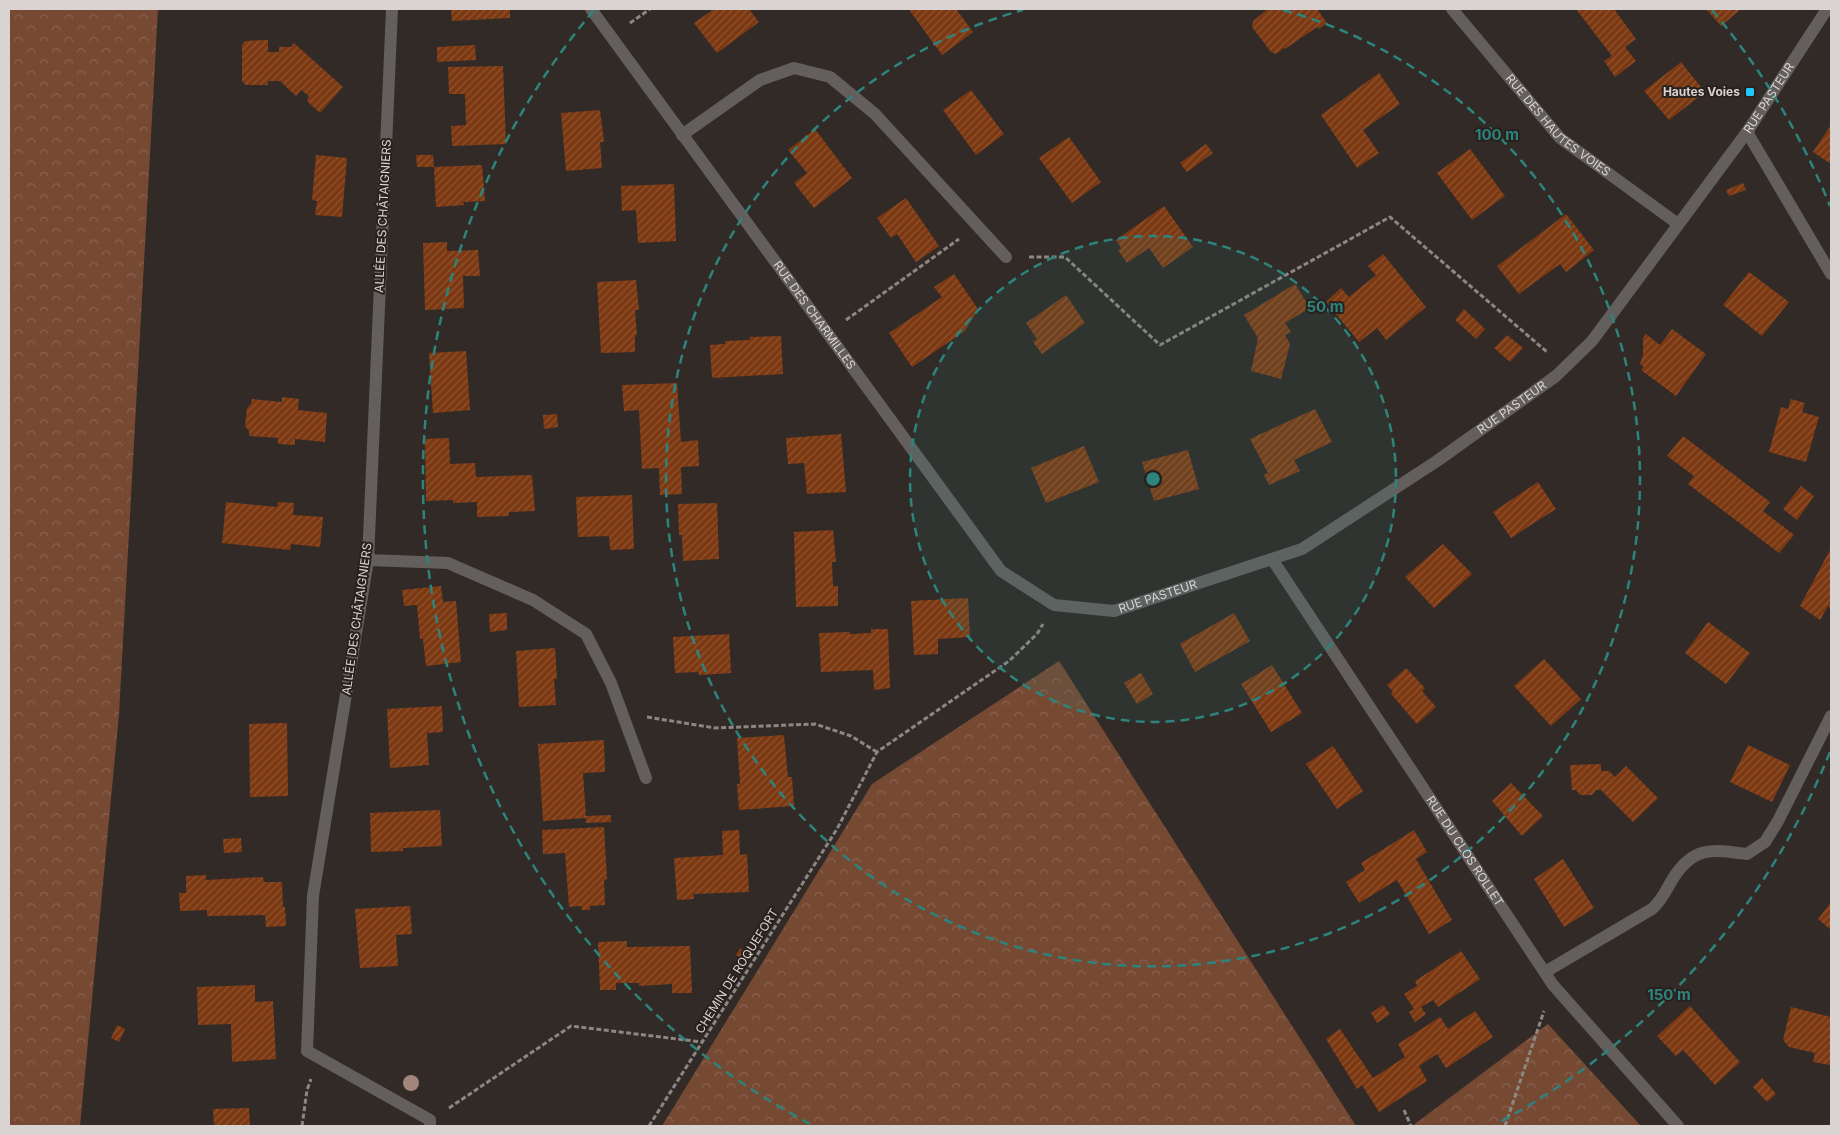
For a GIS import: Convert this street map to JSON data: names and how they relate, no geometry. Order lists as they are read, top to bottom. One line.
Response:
{"streets":{"street":["RUE PASTEUR","RUE DES HAUTES VOIES","ALLÉE DES CHÂTAIGNIERS","RUE DES CHARMILLES","RUE DU CLOS ROLLET"],"path":["CHEMIN DE ROQUEFORT"]},"crossings":[["RUE PASTEUR","RUE DES HAUTES VOIES"],["RUE PASTEUR","RUE DES CHARMILLES"],["RUE PASTEUR","RUE DU CLOS ROLLET"],["RUE PASTEUR","CHEMIN DE ROQUEFORT"],["RUE DES CHARMILLES","CHEMIN DE ROQUEFORT"]],"places":{"transit":["Hautes Voies"]},"rings":["100 m","50 m","150 m"]}
